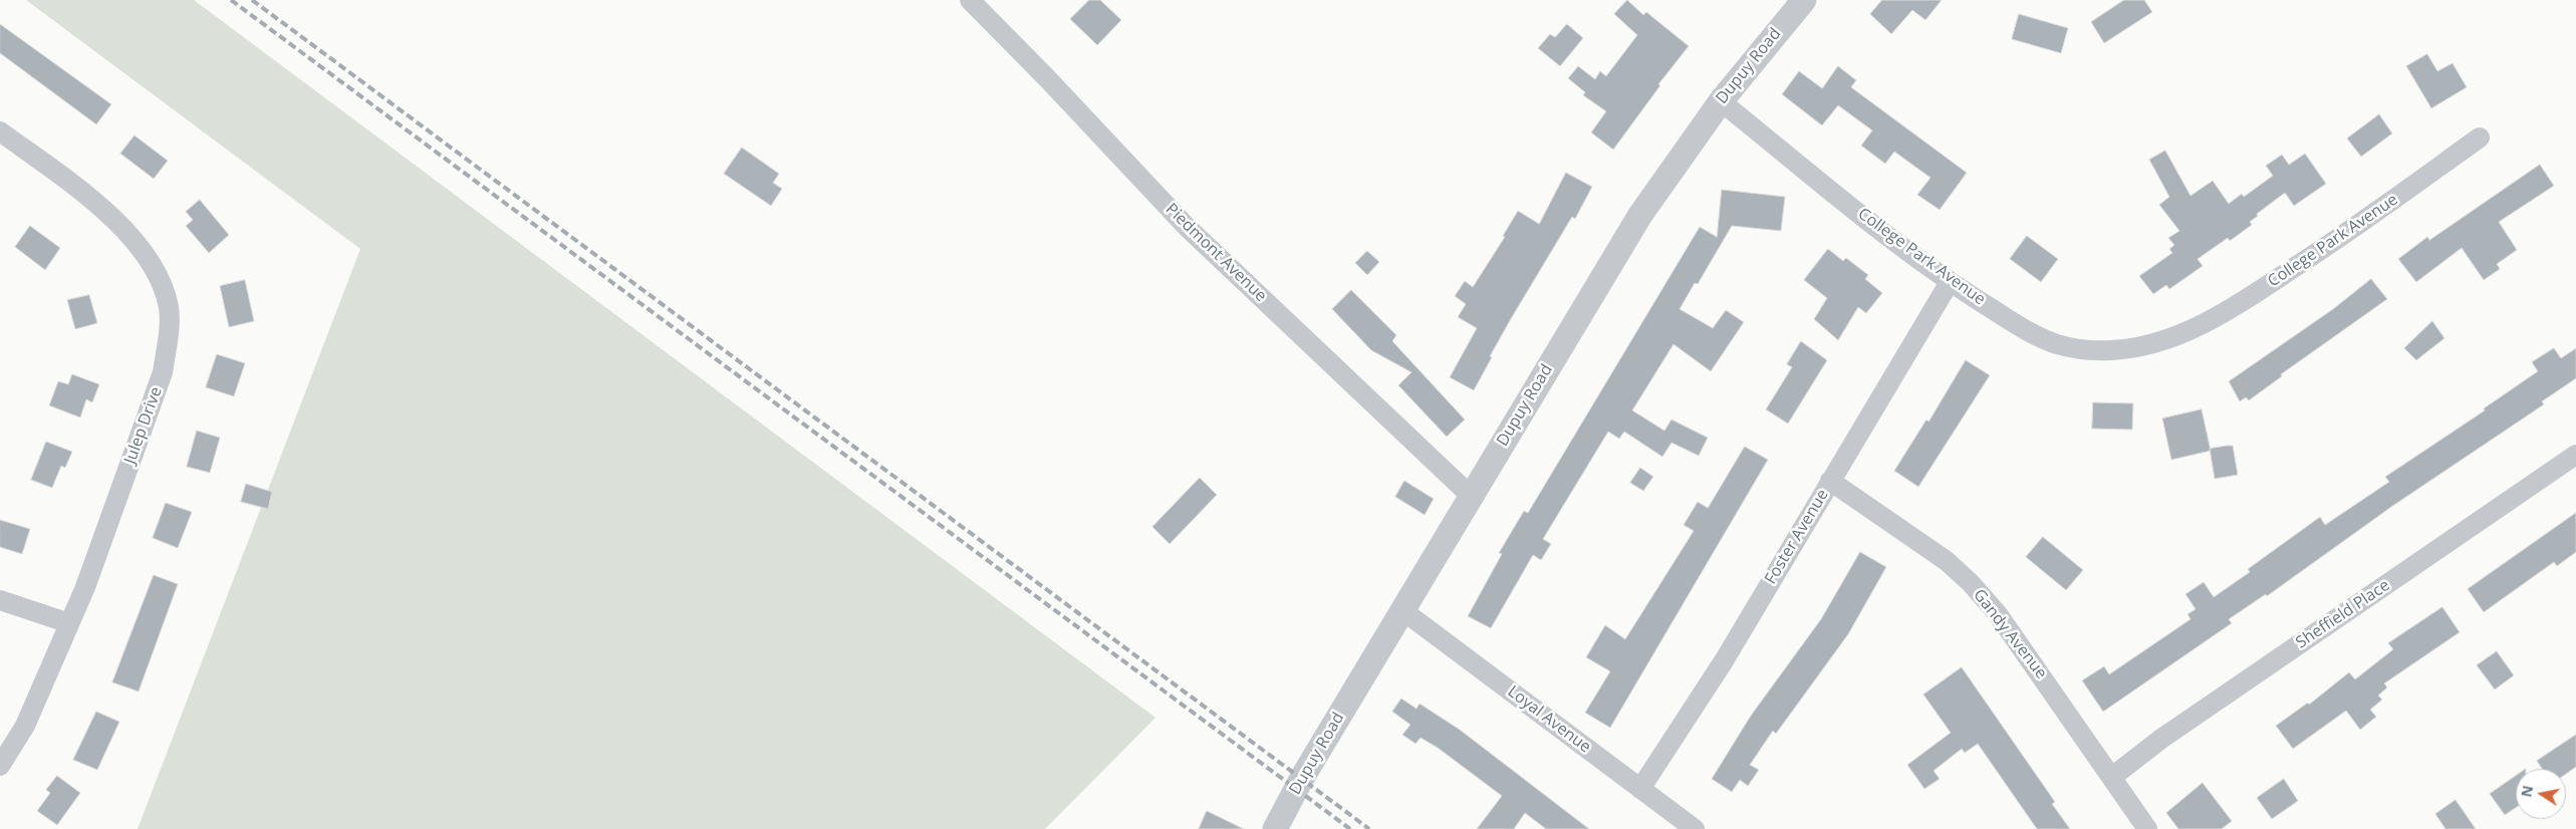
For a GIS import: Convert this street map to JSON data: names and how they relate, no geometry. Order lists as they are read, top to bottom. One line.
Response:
{"streets":{"street":["Dupuy Road","College Park Avenue","Piedmont Avenue","Julep Drive","Foster Avenue","Sheffield Place","Gandy Avenue","Loyal Avenue"]},"crossings":[["Dupuy Road","College Park Avenue"],["Dupuy Road","Piedmont Avenue"],["Dupuy Road","Loyal Avenue"],["College Park Avenue","Foster Avenue"],["Foster Avenue","Gandy Avenue"],["Foster Avenue","Loyal Avenue"],["Sheffield Place","Gandy Avenue"]],"north":"left"}
